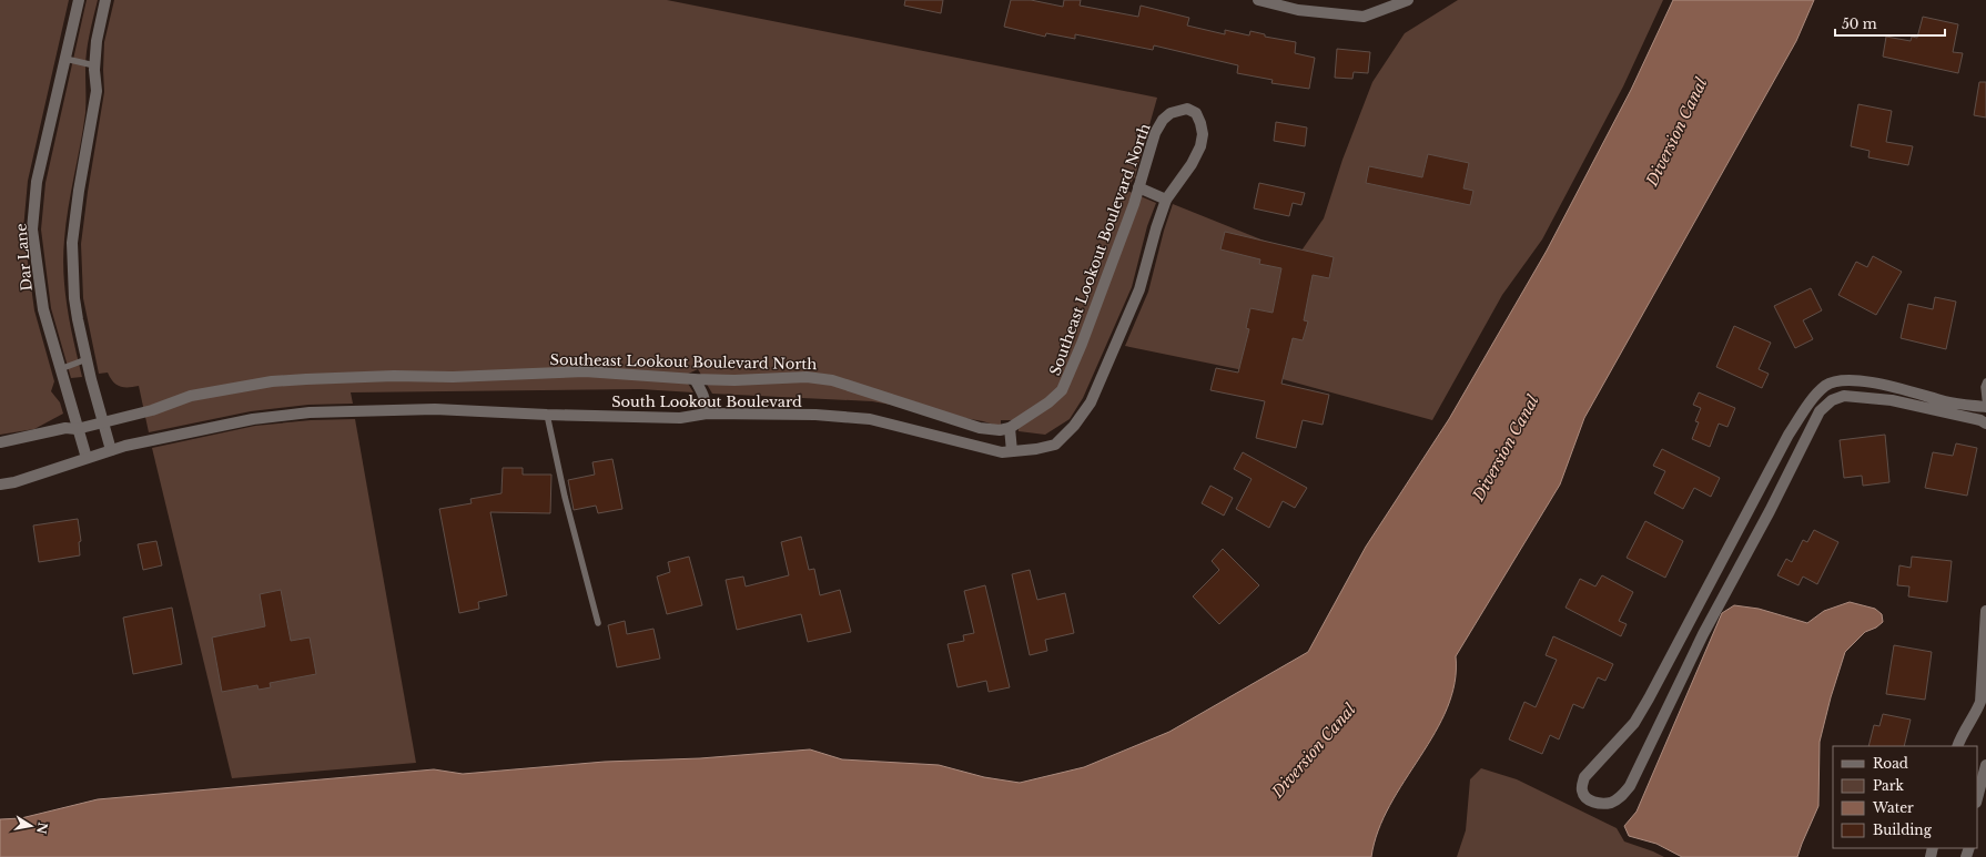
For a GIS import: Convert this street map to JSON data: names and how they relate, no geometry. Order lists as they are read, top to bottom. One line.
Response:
{"streets":{"street":["Southeast Lookout Boulevard North","Dar Lane","South Lookout Boulevard"]},"crossings":[["Southeast Lookout Boulevard North","Dar Lane"],["Southeast Lookout Boulevard North","South Lookout Boulevard"],["Dar Lane","South Lookout Boulevard"]],"water":["Diversion Canal"],"legend":["Road","Park","Water","Building"],"scale_bar":"50 m","north":"right"}
